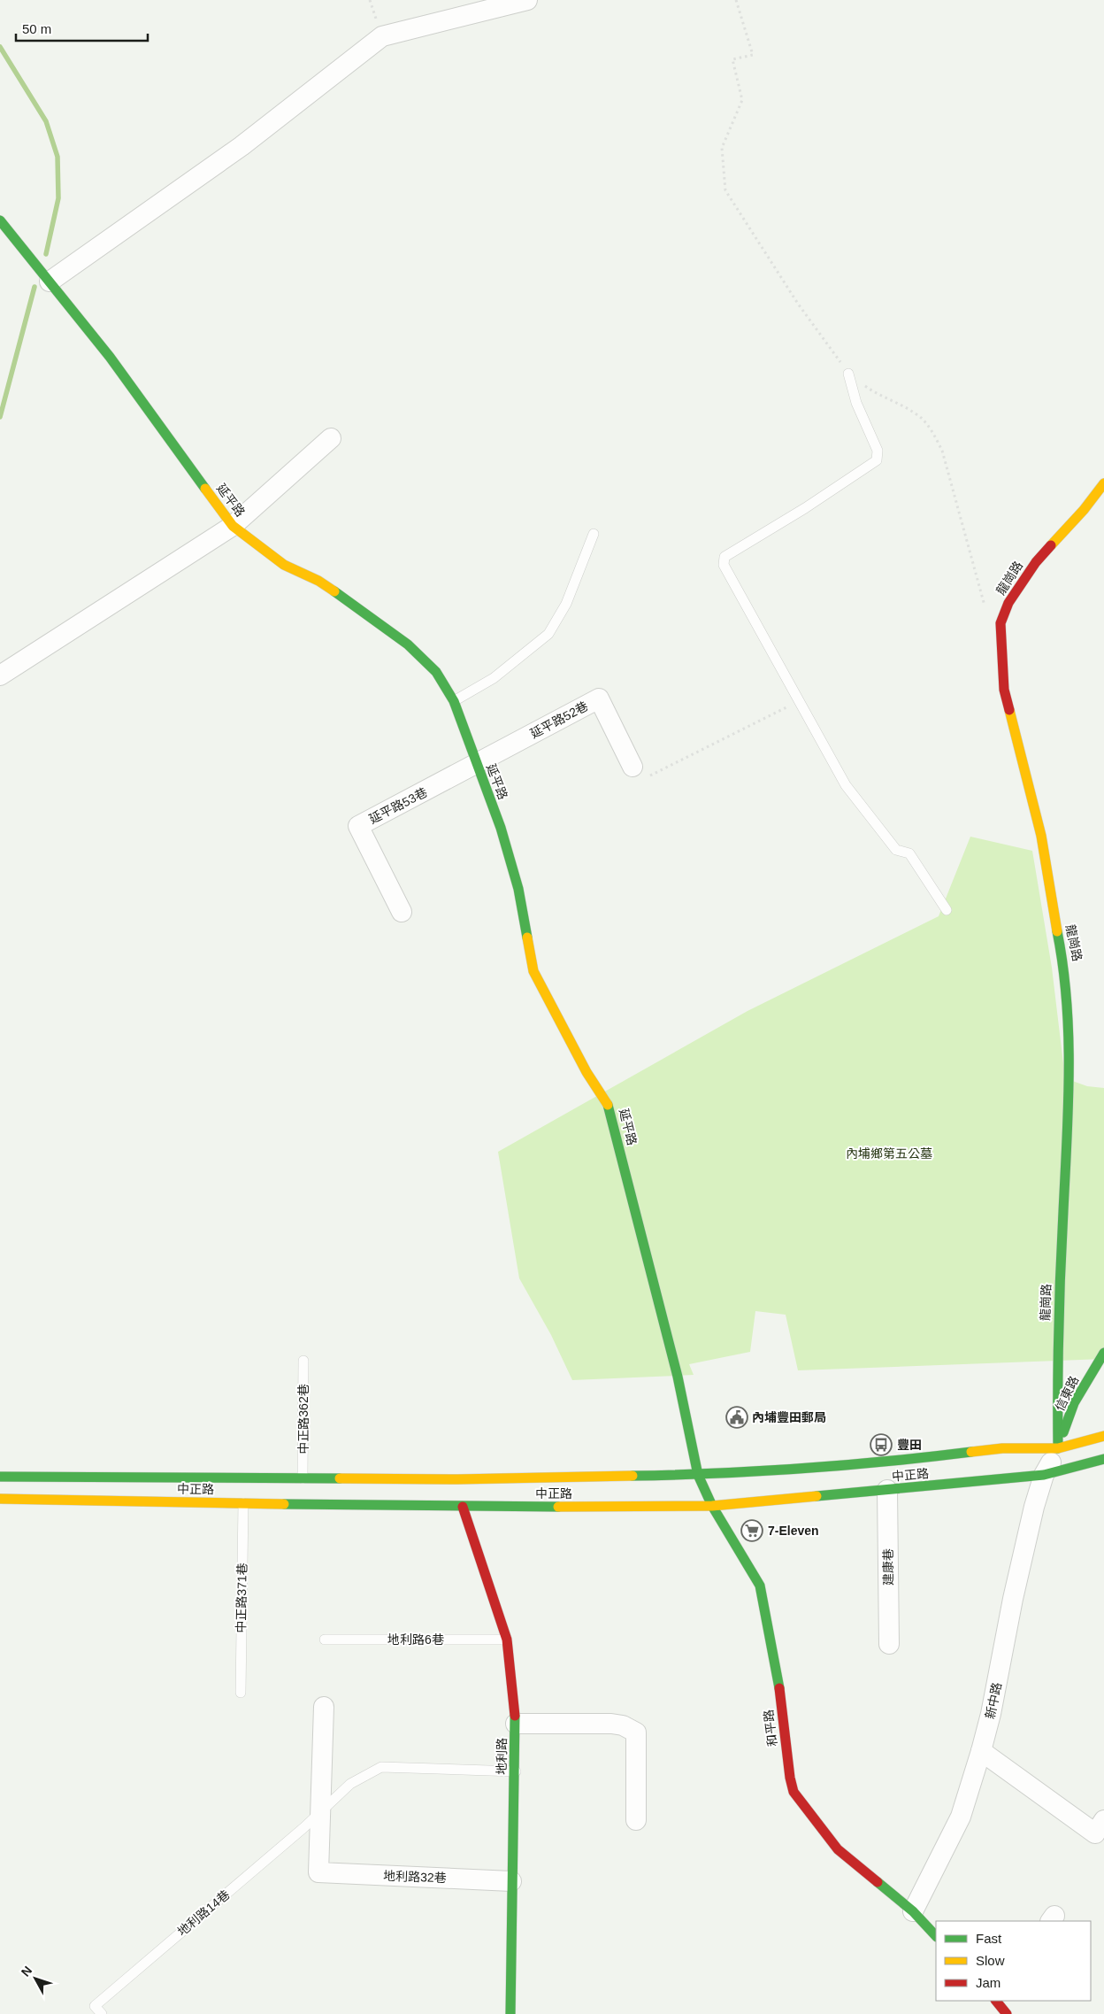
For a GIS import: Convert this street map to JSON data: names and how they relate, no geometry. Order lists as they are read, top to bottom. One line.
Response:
{"streets":{"street":["延平路","龍崗路","延平路52巷","延平路53巷","信東路","中正路","建康巷","新中路","和平路","地利路","地利路32巷"],"lane":["中正路362巷","中正路371巷","地利路6巷","地利路14巷"]},"crossings":[["延平路","延平路52巷"],["延平路","延平路53巷"],["延平路","中正路"],["延平路","和平路"],["龍崗路","信東路"],["龍崗路","中正路"],["龍崗路","新中路"],["延平路52巷","延平路53巷"],["信東路","中正路"],["信東路","新中路"],["中正路362巷","中正路"],["中正路","建康巷"],["中正路","中正路371巷"],["中正路","新中路"],["中正路","和平路"],["中正路","地利路"],["地利路6巷","地利路"],["新中路","和平路"],["地利路","地利路32巷"],["地利路","地利路14巷"],["地利路32巷","地利路14巷"]],"parks":["內埔鄉第五公墓"],"places":{"public building":["內埔豐田郵局"],"bus stop":["豐田"],"supermarket":["7-Eleven"]},"legend":["Fast","Slow","Jam"],"scale_bar":"50 m","north":"top left"}
